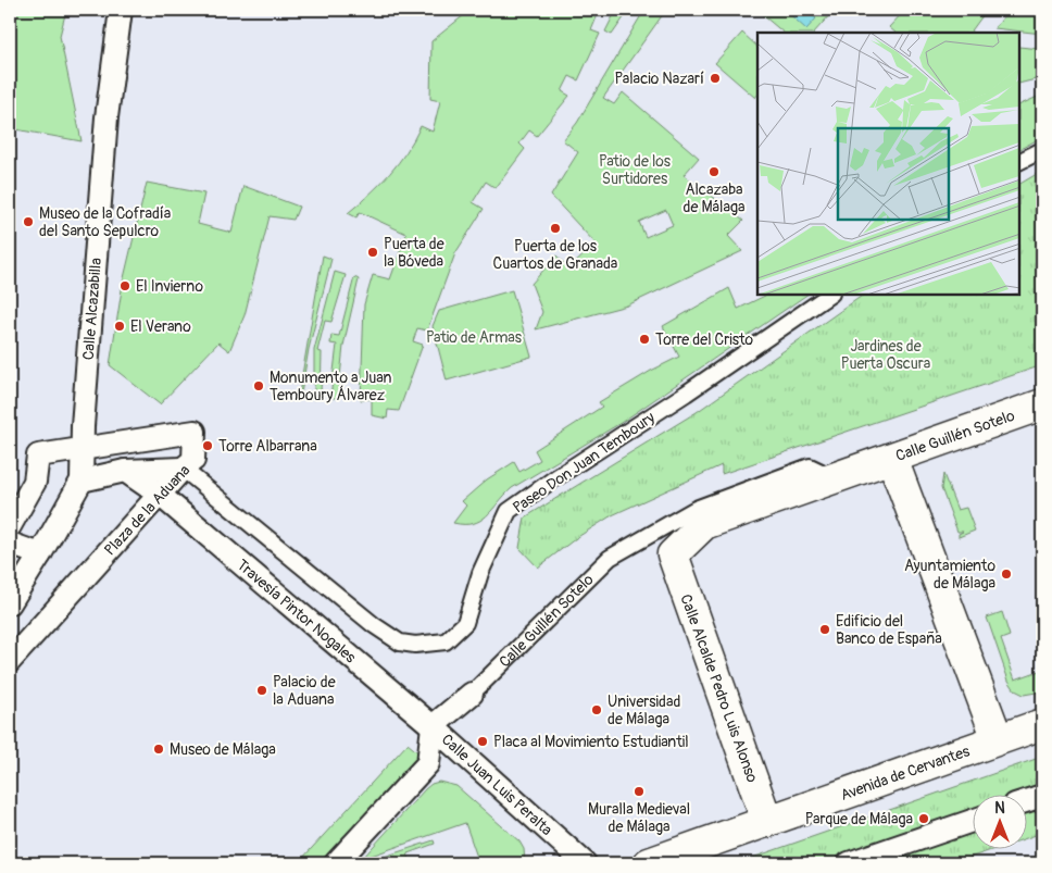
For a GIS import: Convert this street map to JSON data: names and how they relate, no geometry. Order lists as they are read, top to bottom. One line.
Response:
{"streets":{"street":["Calle Alcazabilla","Calle Guillén Sotelo","Plaza de la Aduana","Travesía Pintor Nogales","Calle Alcalde Pedro Luis Alonso","Avenida de Cervantes","Calle Juan Luis Peralta"],"lane":["Paseo Don Juan Temboury"]},"crossings":[["Calle Alcazabilla","Plaza de la Aduana"],["Calle Guillén Sotelo","Travesía Pintor Nogales"],["Calle Guillén Sotelo","Calle Alcalde Pedro Luis Alonso"],["Calle Guillén Sotelo","Calle Juan Luis Peralta"],["Paseo Don Juan Temboury","Plaza de la Aduana"],["Plaza de la Aduana","Travesía Pintor Nogales"],["Travesía Pintor Nogales","Calle Juan Luis Peralta"],["Calle Alcalde Pedro Luis Alonso","Avenida de Cervantes"]],"parks":["Patio de los Surtidores","Patio de Armas","Jardines de Puerta Oscura"],"places":["Palacio Nazarí","Alcazaba de Málaga","Museo de la Cofradía del Santo Sepulcro","Puerta de los Cuartos de Granada","Puerta de la Bóveda","El Invierno","El Verano","Torre del Cristo","Monumento a Juan Temboury Álvarez","Torre Albarrana","Ayuntamiento de Málaga","Edificio del Banco de España","Palacio de la Aduana","Universidad de Málaga","Placa al Movimiento Estudiantil","Museo de Málaga","Muralla Medieval de Málaga","Parque de Málaga"],"north":"top"}
